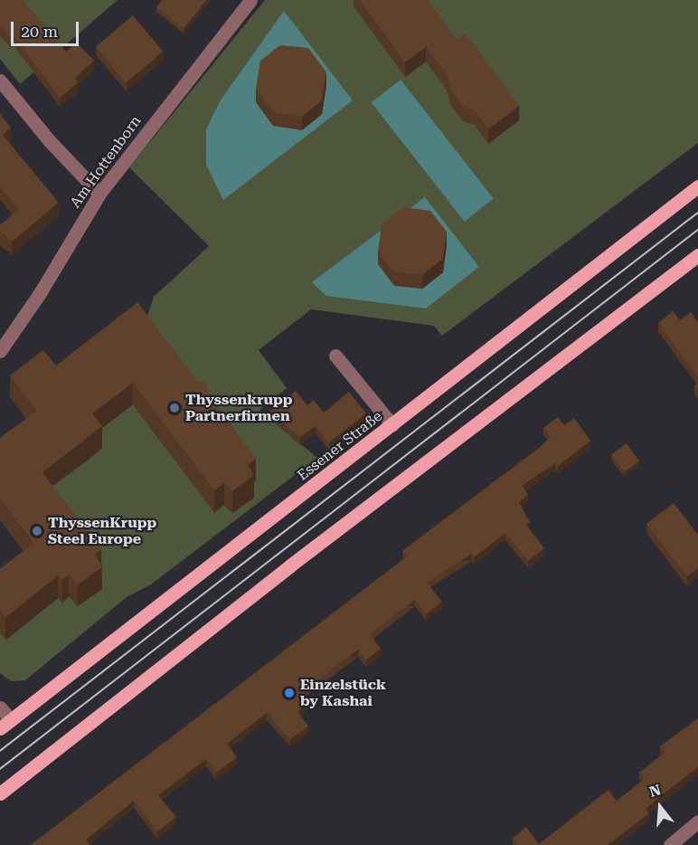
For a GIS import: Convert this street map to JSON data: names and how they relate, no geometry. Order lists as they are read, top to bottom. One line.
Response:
{"streets":{"main road":["Essener Straße"],"street":["Am Hottenborn"]},"places":["Thyssenkrupp Partnerfirmen","ThyssenKrupp Steel Europe","Einzelstück by Kashai"],"scale_bar":"20 m","north":"top"}
